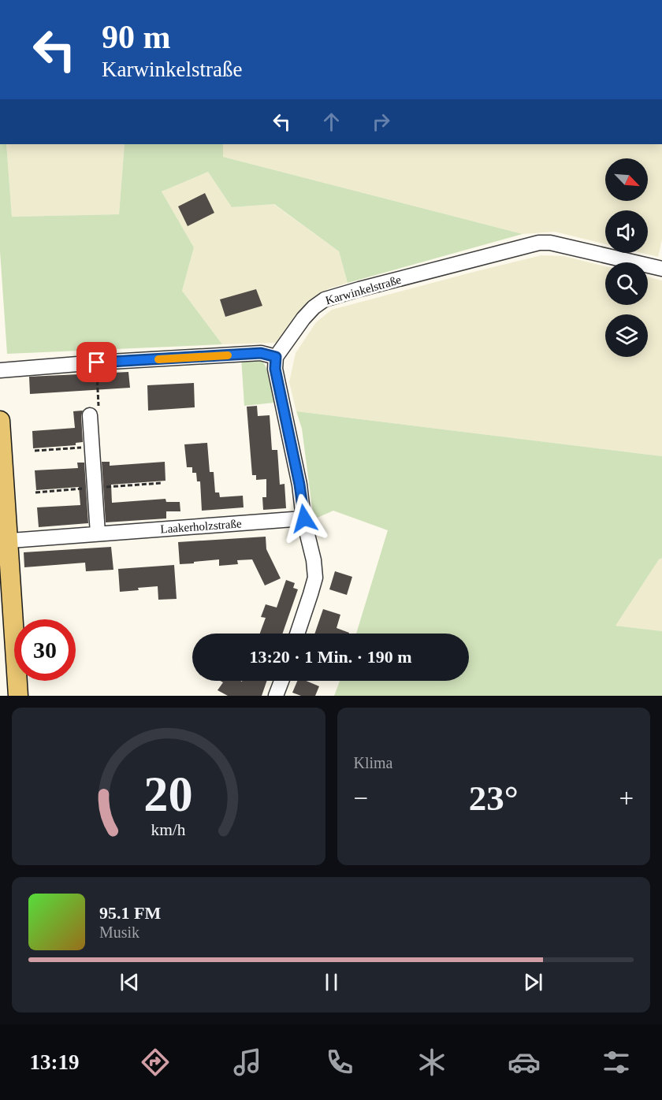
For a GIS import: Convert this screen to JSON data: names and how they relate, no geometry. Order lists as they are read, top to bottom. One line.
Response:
{"streets":{"street":["Karwinkelstraße","Laakerholzstraße"]},"north":"bottom right","page":{"turn":["90 m","Karwinkelstraße"],"limit":"30","trip":"13:20 · 1 Min. · 190 m","tile":"Klima","heat":["−","23°","+"],"song":["95.1 FM","Musik"],"tabs":"13:19","gauge":["20","km/h"]}}
